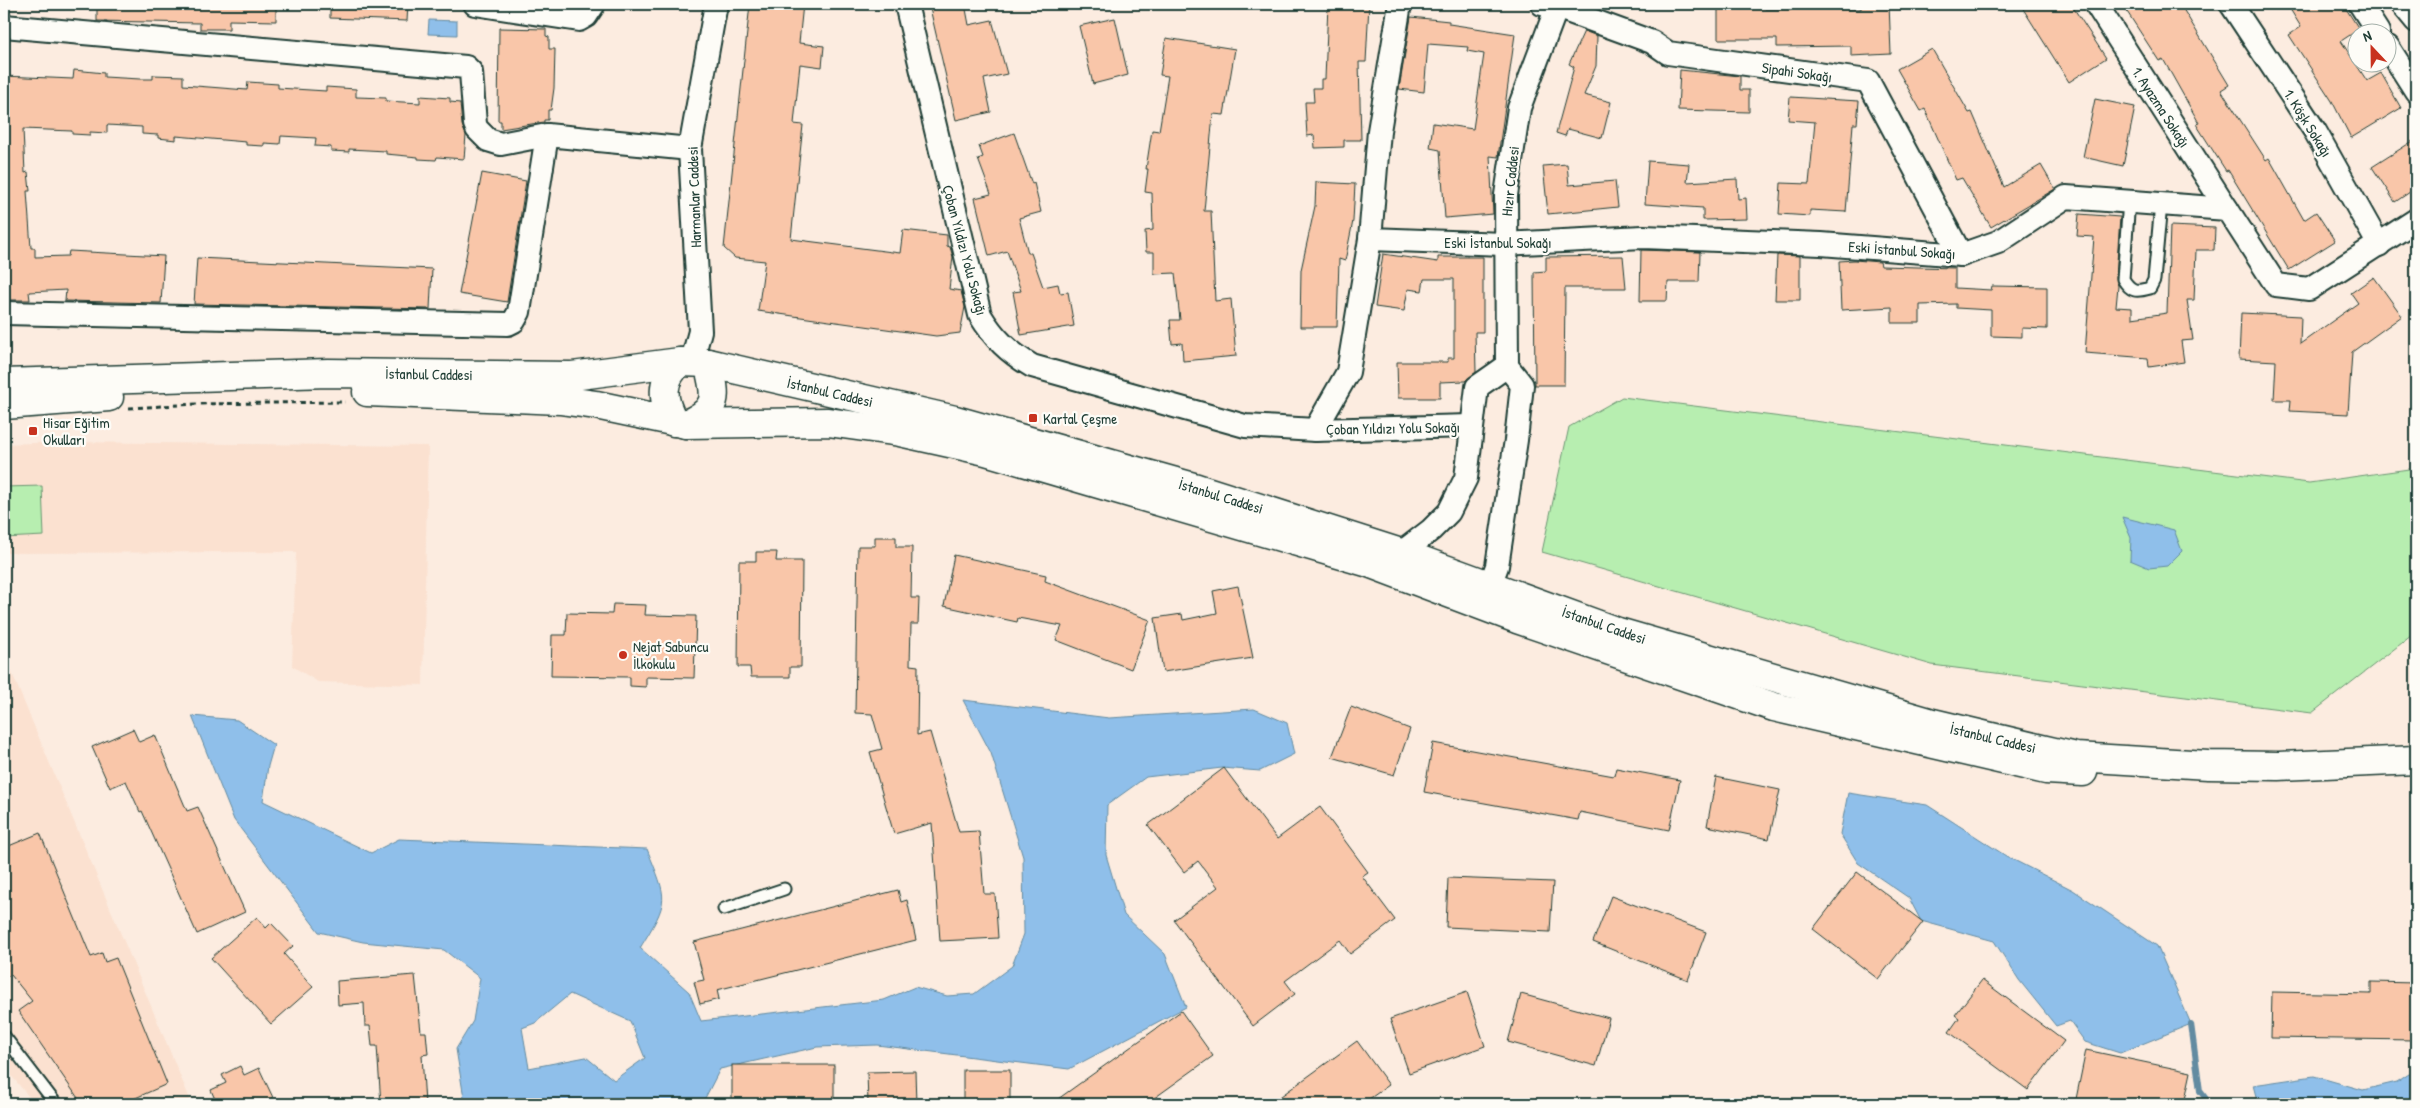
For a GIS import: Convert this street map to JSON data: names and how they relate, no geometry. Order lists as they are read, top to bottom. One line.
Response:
{"streets":{"main road":["İstanbul Caddesi"],"street":["Sipahi Sokağı","1. Ayazma Sokağı","1. Köşk Sokağı","Hızır Caddesi","Harmanlar Caddesi","Eski İstanbul Sokağı","Çoban Yıldızı Yolu Sokağı"]},"crossings":[["Sipahi Sokağı","Hızır Caddesi"],["Sipahi Sokağı","Eski İstanbul Sokağı"],["1. Ayazma Sokağı","Eski İstanbul Sokağı"],["Hızır Caddesi","Eski İstanbul Sokağı"],["Harmanlar Caddesi","İstanbul Caddesi"],["Eski İstanbul Sokağı","Çoban Yıldızı Yolu Sokağı"]],"places":{"transit":["Kartal Çeşme","Hisar Eğitim Okulları"],"other":["Nejat Sabuncu İlkokulu"]},"north":"top"}
